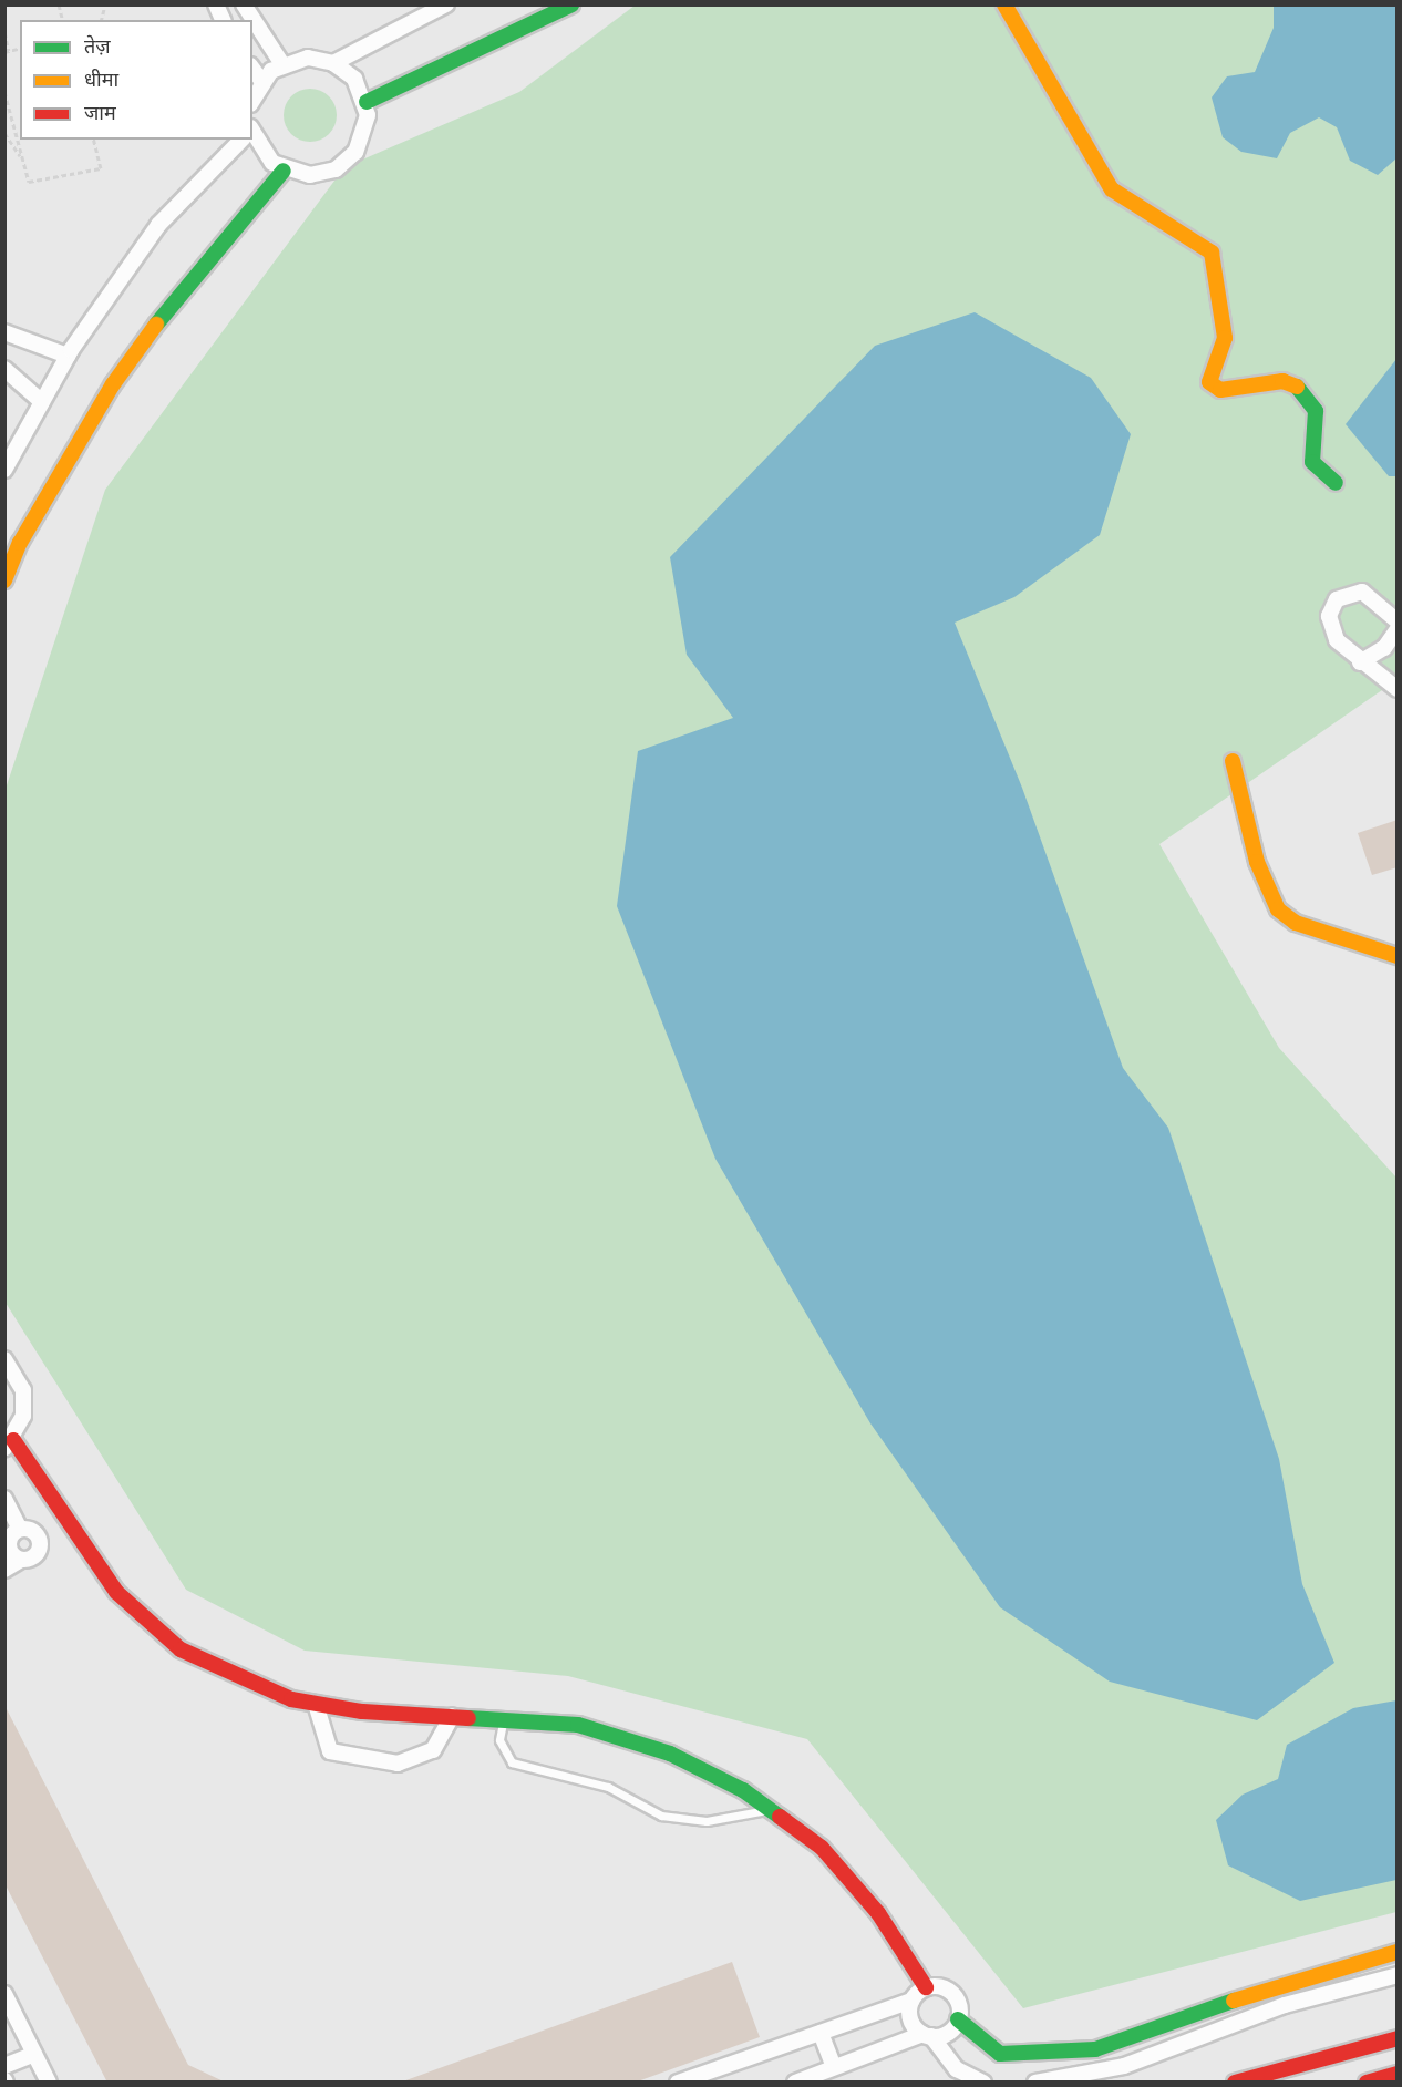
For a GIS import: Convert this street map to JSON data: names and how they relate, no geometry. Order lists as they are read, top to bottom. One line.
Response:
{"legend":["तेज़","धीमा","जाम"]}
